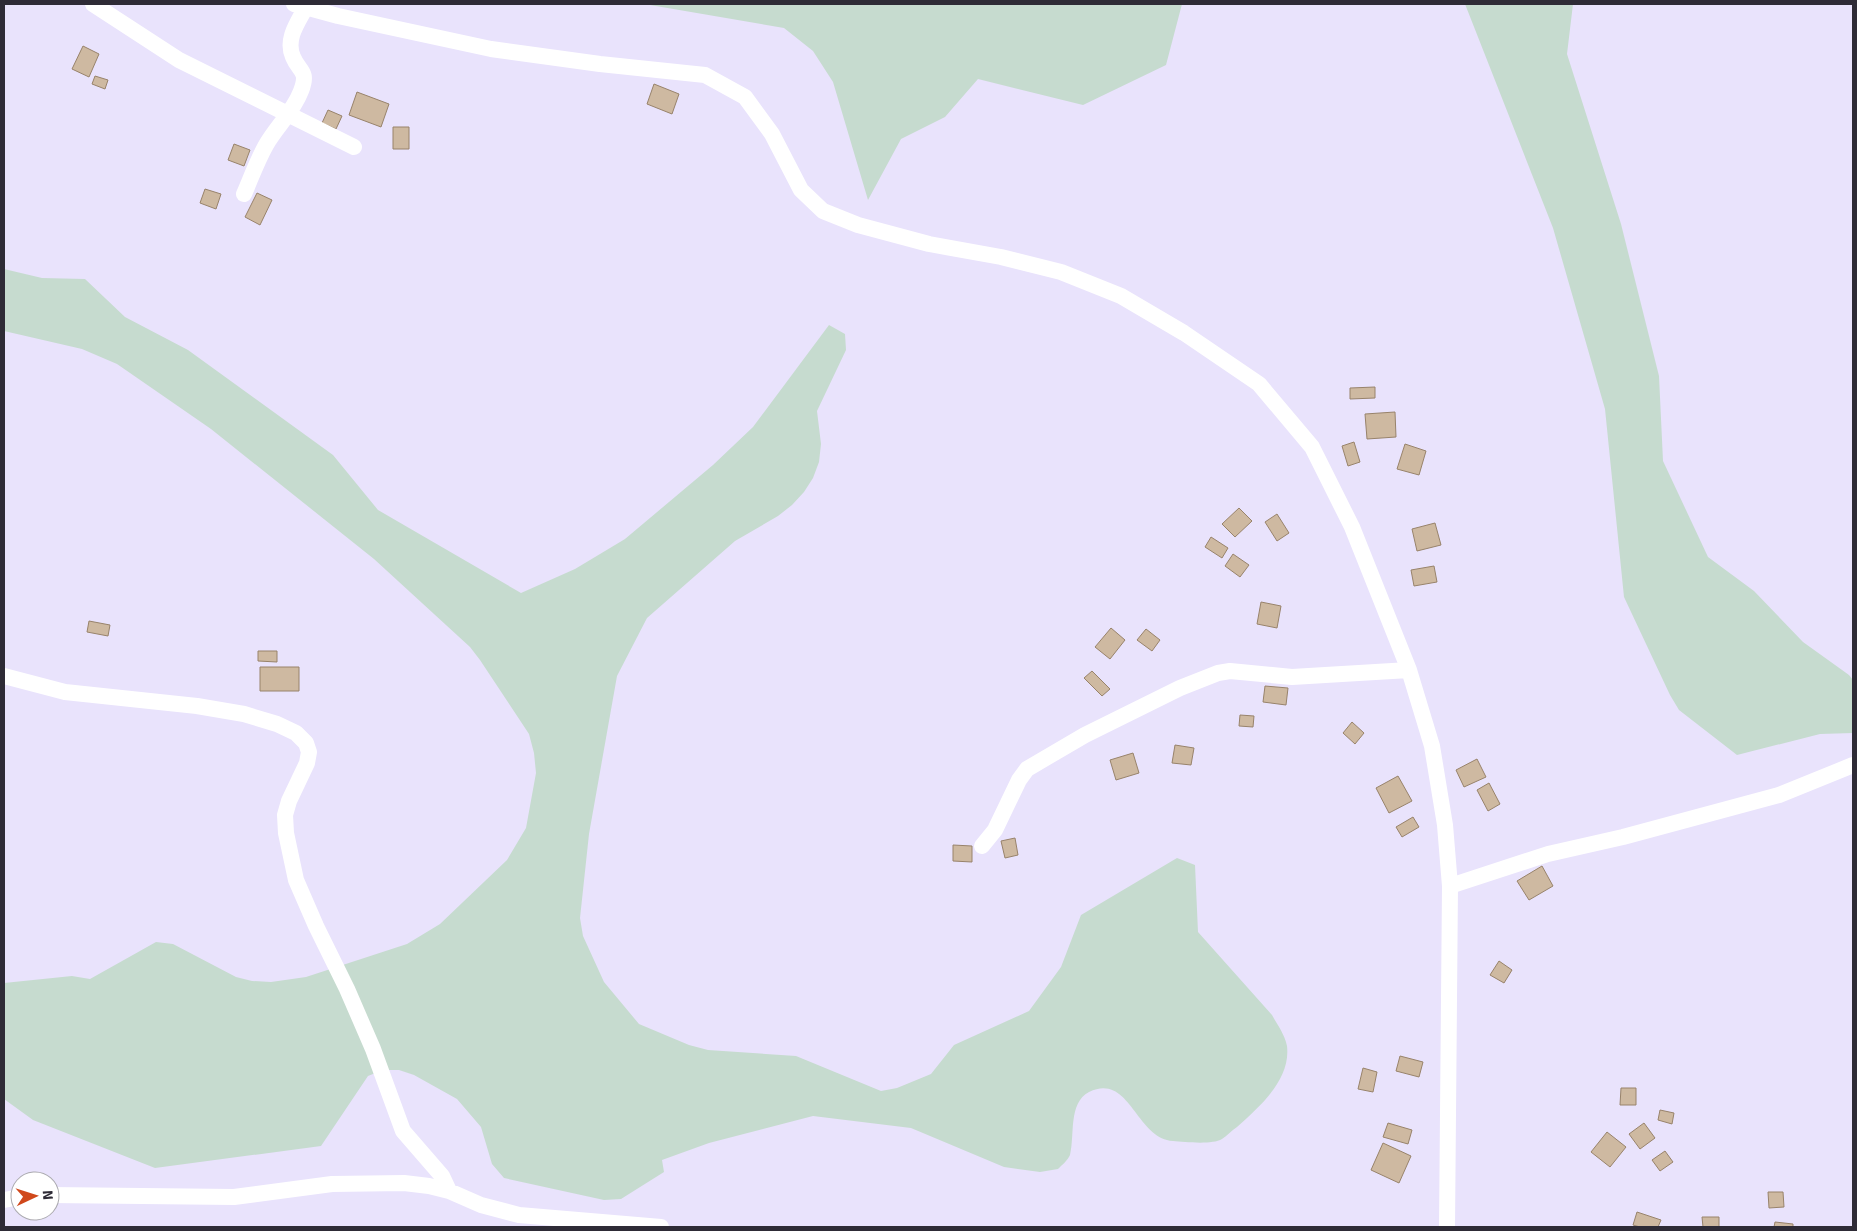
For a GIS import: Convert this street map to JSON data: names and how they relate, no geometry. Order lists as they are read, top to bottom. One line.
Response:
{"north":"right"}
